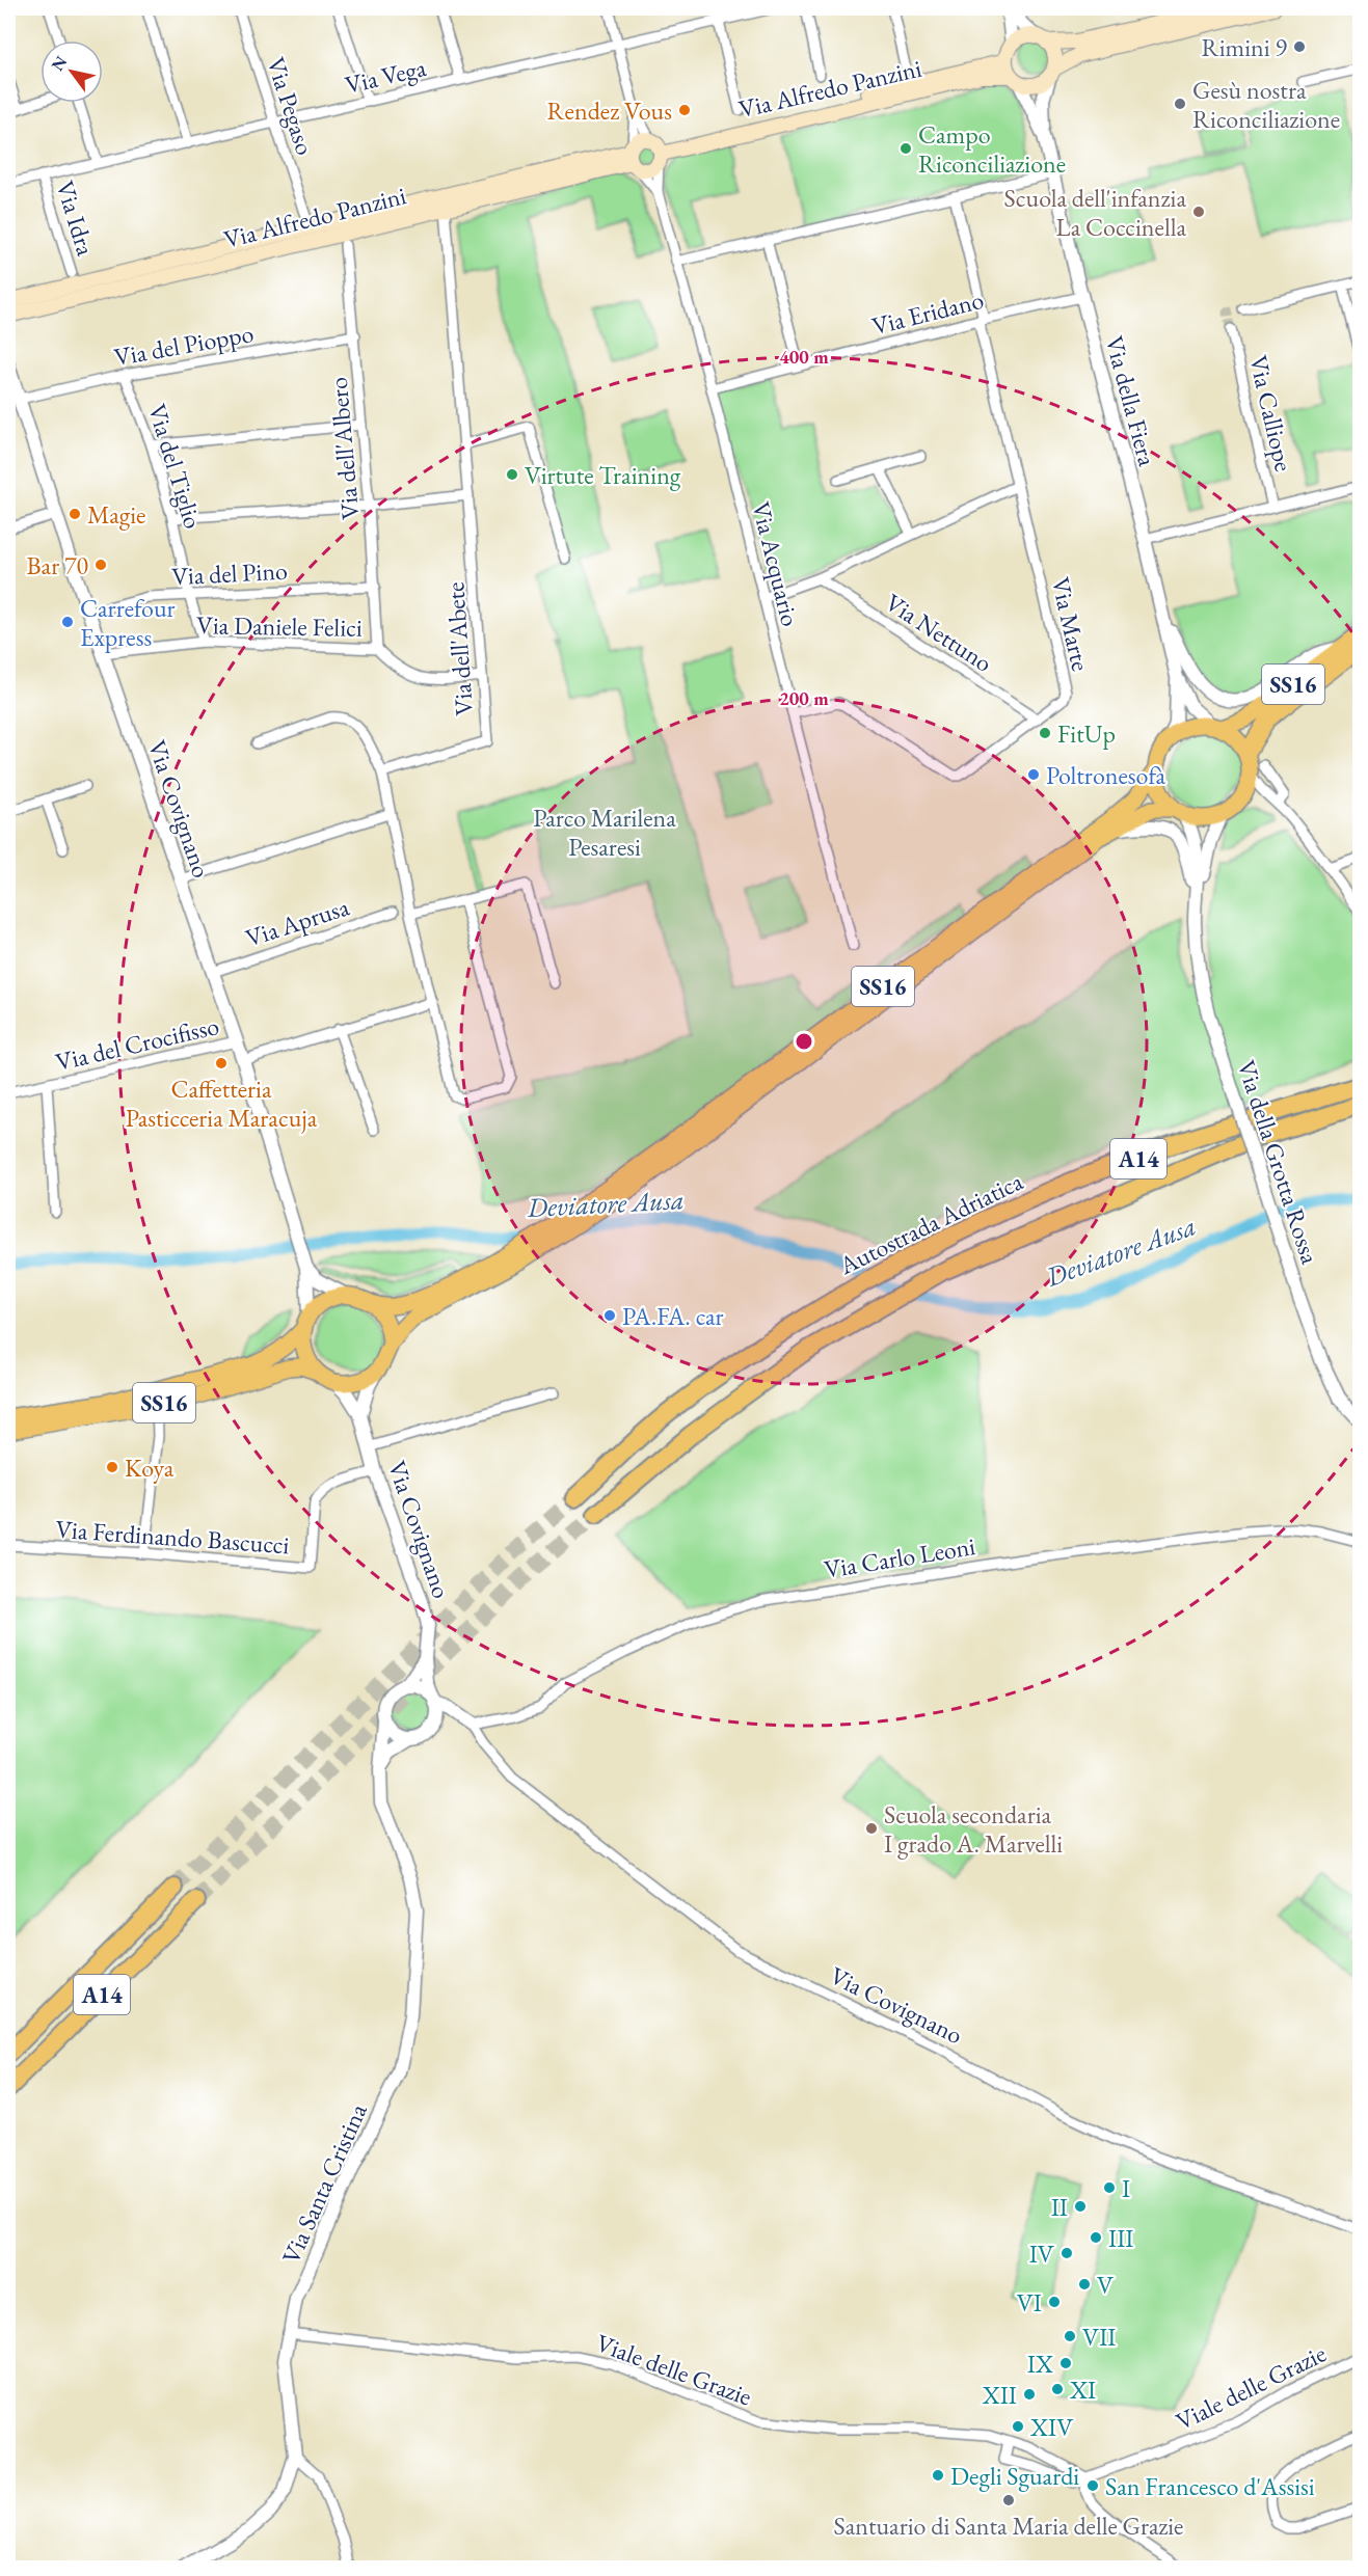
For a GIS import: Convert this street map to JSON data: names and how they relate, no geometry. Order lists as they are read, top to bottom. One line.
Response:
{"streets":{"highway":["A14","Autostrada Adriatica"],"main road":["Via Alfredo Panzini","SS16"],"street":["Via Vega","Via Pegaso","Via Idra","Via Eridano","Via del Pioppo","Via della Fiera","Via Calliope","Via dell'Albero","Via del Tiglio","Via Acquario","Via del Pino","Via Marte","Via Daniele Felici","Via Nettuno","Via dell'Abete","Via Covignano","Via Aprusa","Via del Crocifisso","Via della Grotta Rossa","Via Ferdinando Bascucci","Via Carlo Leoni","Via Santa Cristina","Viale delle Grazie"]},"crossings":[["Via Vega","Via Pegaso"],["Via Vega","Via Idra"],["Via Alfredo Panzini","Via della Fiera"],["Via Alfredo Panzini","Via Acquario"],["Via Alfredo Panzini","Via dell'Abete"],["Via Eridano","Via della Fiera"],["Via Eridano","Via Acquario"],["Via Eridano","Via Marte"],["Via del Pioppo","Via dell'Albero"],["Via del Pioppo","Via del Tiglio"],["Via del Pioppo","Via Covignano"],["Via della Fiera","SS16"],["Via della Fiera","Via della Grotta Rossa"],["Via dell'Albero","Via del Pino"],["Via dell'Albero","Via Daniele Felici"],["Via del Tiglio","Via del Pino"],["Via del Tiglio","Via Daniele Felici"],["Via Acquario","Via Marte"],["Via del Pino","Via Covignano"],["Via Marte","Via Nettuno"],["Via Daniele Felici","Via dell'Abete"],["Via Daniele Felici","Via Covignano"],["SS16","Via Covignano"],["SS16","Via della Grotta Rossa"],["Via Covignano","Via Aprusa"],["Via Covignano","Via del Crocifisso"],["Via Covignano","Via Ferdinando Bascucci"],["Via Covignano","Via Carlo Leoni"],["Via Covignano","Via Santa Cristina"],["Via Santa Cristina","Viale delle Grazie"]],"water":["Deviatore Ausa"],"parks":["Parco Marilena Pesaresi"],"places":["Rimini 9","Gesù nostra Riconciliazione","Rendez Vous","Campo Riconciliazione","Scuola dell'infanzia La Coccinella","Virtute Training","Magie","Bar 70","Carrefour Express","FitUp","Poltronesofà","Caffetteria Pasticceria Maracuja","PA.FA. car","Koya","Scuola secondaria I grado A. Marvelli","I","II","III","IV","V","VI","VII","IX","XI","XII","XIV","Degli Sguardi","San Francesco d'Assisi","Santuario di Santa Maria delle Grazie"],"north":"top left","rings":["400 m","200 m"]}
